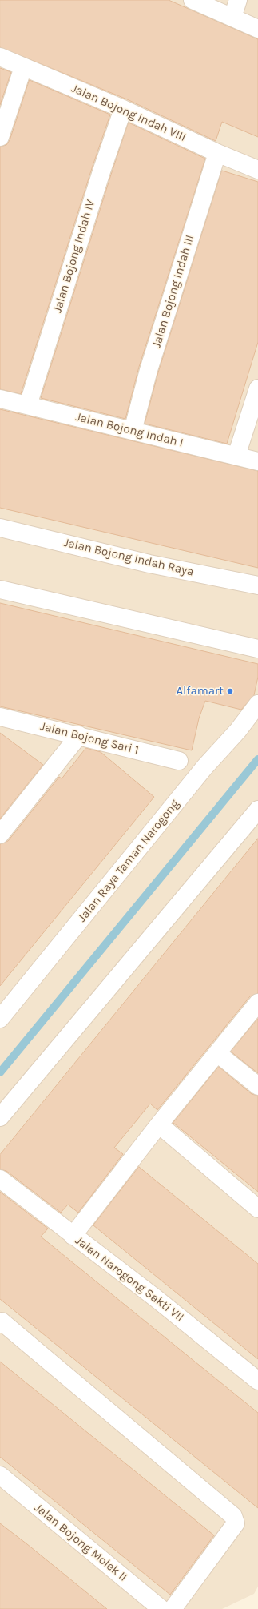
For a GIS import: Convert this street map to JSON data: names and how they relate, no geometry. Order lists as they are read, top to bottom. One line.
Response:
{"streets":{"street":["Jalan Bojong Indah VIII","Jalan Bojong Indah IV","Jalan Bojong Indah III","Jalan Bojong Indah I","Jalan Bojong Indah Raya","Jalan Bojong Sari 1","Jalan Raya Taman Narogong","Jalan Narogong Sakti VII","Jalan Bojong Molek II"]},"crossings":[["Jalan Bojong Indah VIII","Jalan Bojong Indah IV"],["Jalan Bojong Indah VIII","Jalan Bojong Indah III"],["Jalan Bojong Indah IV","Jalan Bojong Indah I"],["Jalan Bojong Indah III","Jalan Bojong Indah I"]],"places":["Alfamart"]}
